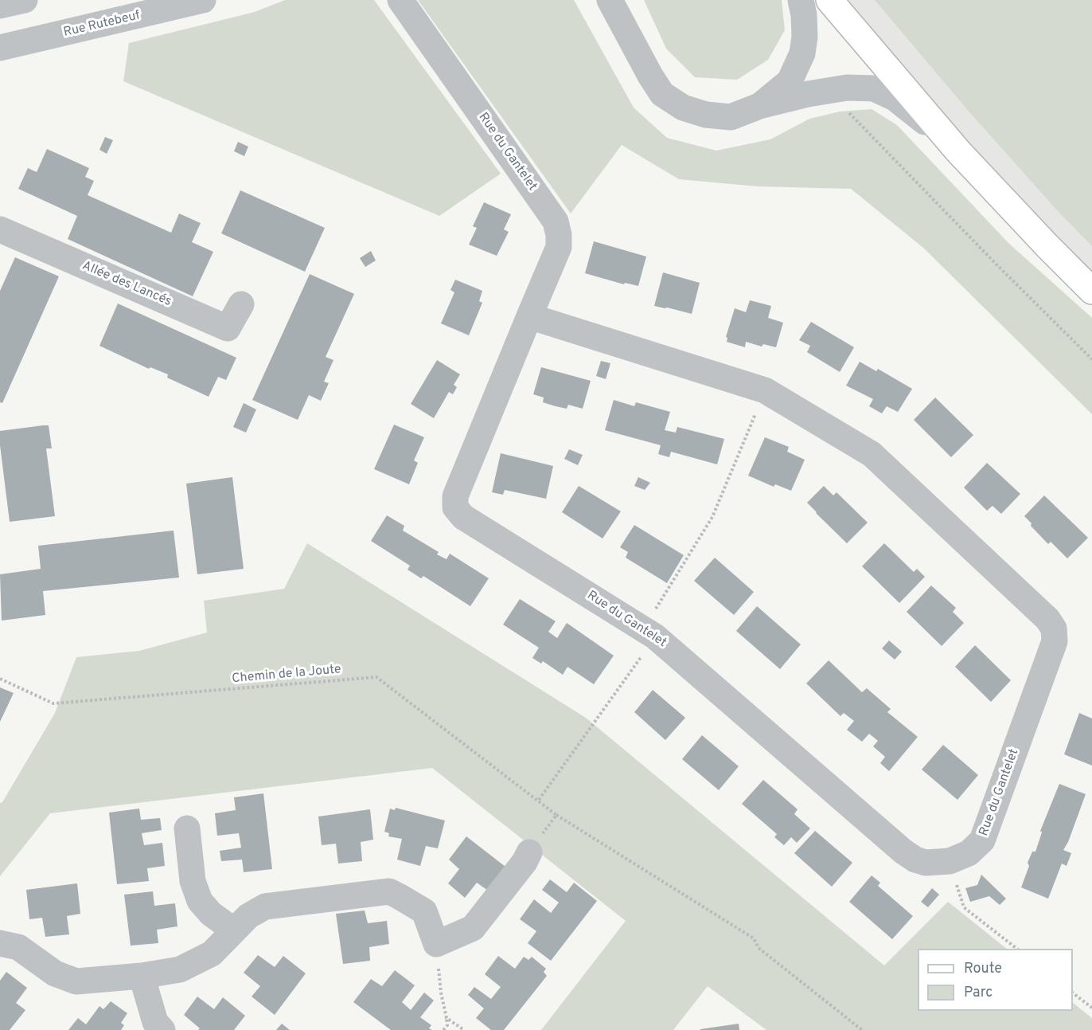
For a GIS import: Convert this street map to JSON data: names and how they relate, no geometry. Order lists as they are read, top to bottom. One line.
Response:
{"streets":{"street":["Rue Rutebeuf","Rue du Gantelet","Allée des Lancés"],"path":["Chemin de la Joute"]},"legend":["Route","Parc"]}
